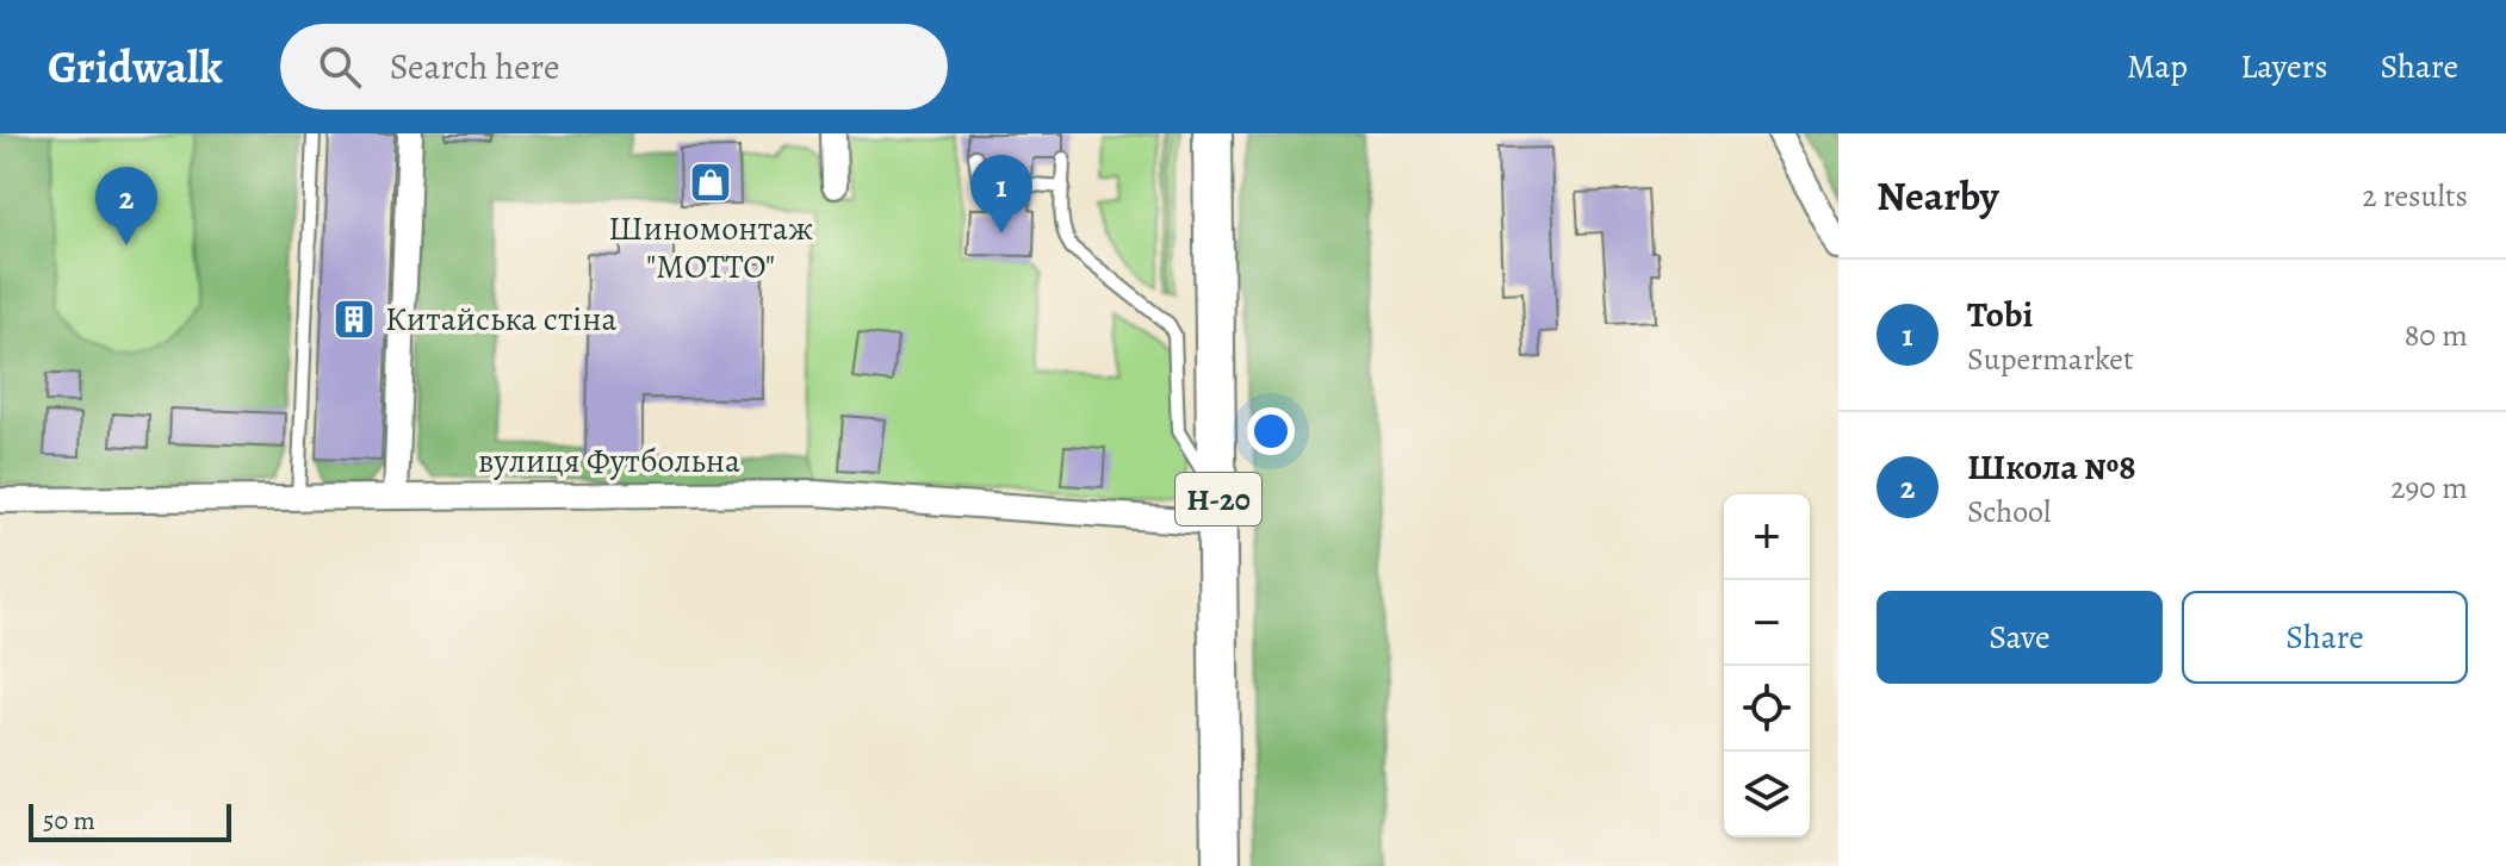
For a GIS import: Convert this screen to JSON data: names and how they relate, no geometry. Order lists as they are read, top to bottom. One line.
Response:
{"streets":{"main road":["Н-20"],"street":["вулиця Футбольна"]},"crossings":[["вулиця Футбольна","Н-20"]],"places":{"shop":["Шиномонтаж \"МОТТО\""],"building":["Китайська стіна"]},"scale_bar":"50 m","page":{"header":"Gridwalk","search":"Search here","nav":["Map","Layers","Share"],"heading":["Nearby","2 results"],"pins":["1","2"],"list":[{"mark":"1","name":"Tobi","note":"Supermarket","value":"80 m"},{"mark":"2","name":"Школа №8","note":"School","value":"290 m"}],"map_buttons":["+","−"],"buttons":["Save","Share"],"scale":"50 m"}}
